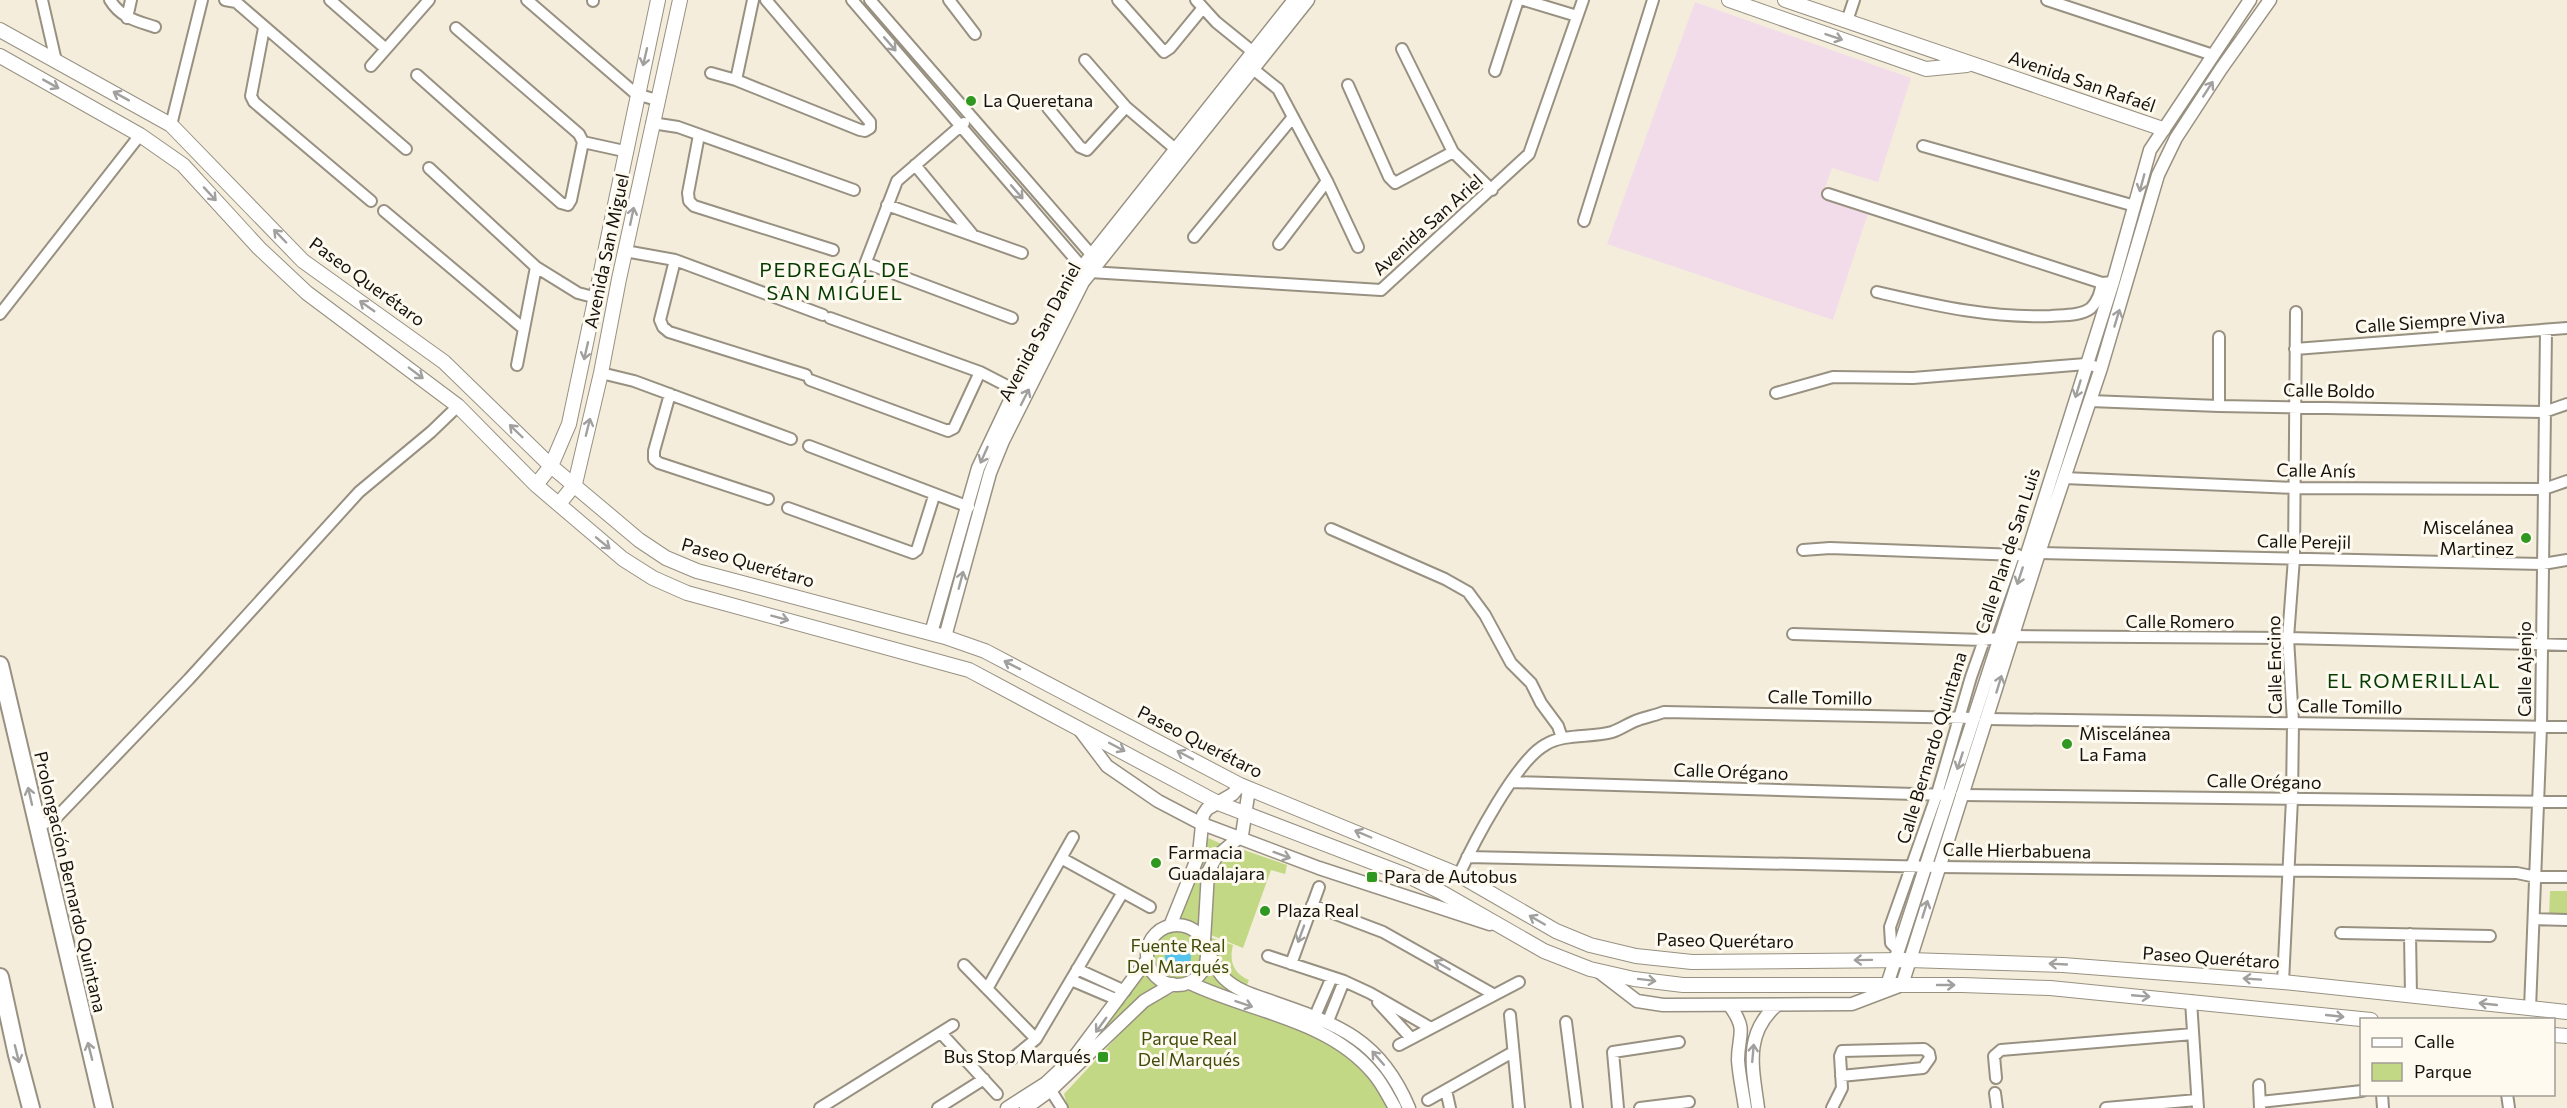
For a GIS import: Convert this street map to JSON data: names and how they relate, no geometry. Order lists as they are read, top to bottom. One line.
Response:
{"streets":{"main road":["Avenida San Rafaél","Avenida San Miguel","Paseo Querétaro","Prolongación Bernardo Quintana"],"street":["Avenida San Ariel","Calle Siempre Viva","Avenida San Daniel","Calle Boldo","Calle Anís","Calle Perejil","Calle Plan de San Luis","Calle Romero","Calle Encino","Calle Ajenjo","Calle Tomillo","Calle Bernardo Quintana","Calle Orégano","Calle Hierbabuena"]},"crossings":[["Avenida San Rafaél","Calle Plan de San Luis"],["Avenida San Ariel","Avenida San Daniel"],["Avenida San Miguel","Paseo Querétaro"],["Paseo Querétaro","Avenida San Daniel"],["Paseo Querétaro","Calle Plan de San Luis"],["Paseo Querétaro","Calle Encino"],["Paseo Querétaro","Calle Ajenjo"],["Paseo Querétaro","Calle Bernardo Quintana"],["Calle Siempre Viva","Calle Encino"],["Calle Siempre Viva","Calle Ajenjo"],["Calle Boldo","Calle Plan de San Luis"],["Calle Boldo","Calle Encino"],["Calle Boldo","Calle Ajenjo"],["Calle Anís","Calle Plan de San Luis"],["Calle Anís","Calle Encino"],["Calle Anís","Calle Ajenjo"],["Calle Perejil","Calle Plan de San Luis"],["Calle Perejil","Calle Encino"],["Calle Perejil","Calle Ajenjo"],["Calle Perejil","Calle Bernardo Quintana"],["Calle Plan de San Luis","Calle Romero"],["Calle Plan de San Luis","Calle Tomillo"],["Calle Plan de San Luis","Calle Bernardo Quintana"],["Calle Plan de San Luis","Calle Orégano"],["Calle Plan de San Luis","Calle Hierbabuena"],["Calle Romero","Calle Encino"],["Calle Romero","Calle Ajenjo"],["Calle Romero","Calle Bernardo Quintana"],["Calle Encino","Calle Tomillo"],["Calle Encino","Calle Orégano"],["Calle Encino","Calle Hierbabuena"],["Calle Ajenjo","Calle Tomillo"],["Calle Ajenjo","Calle Orégano"],["Calle Ajenjo","Calle Hierbabuena"],["Calle Tomillo","Calle Bernardo Quintana"],["Calle Bernardo Quintana","Calle Orégano"],["Calle Bernardo Quintana","Calle Hierbabuena"]],"one_way":["Prolongación Bernardo Quintana"],"districts":["PEDREGAL DE SAN MIGUEL","EL ROMERILLAL"],"parks":["Fuente Real Del Marqués","Parque Real Del Marqués"],"places":{"other":["La Queretana","Miscelánea Martinez","Miscelánea La Fama","Farmacia Guadalajara","Plaza Real"],"transit":["Para de Autobus","Bus Stop Marqués"]},"legend":["Calle","Parque"]}
